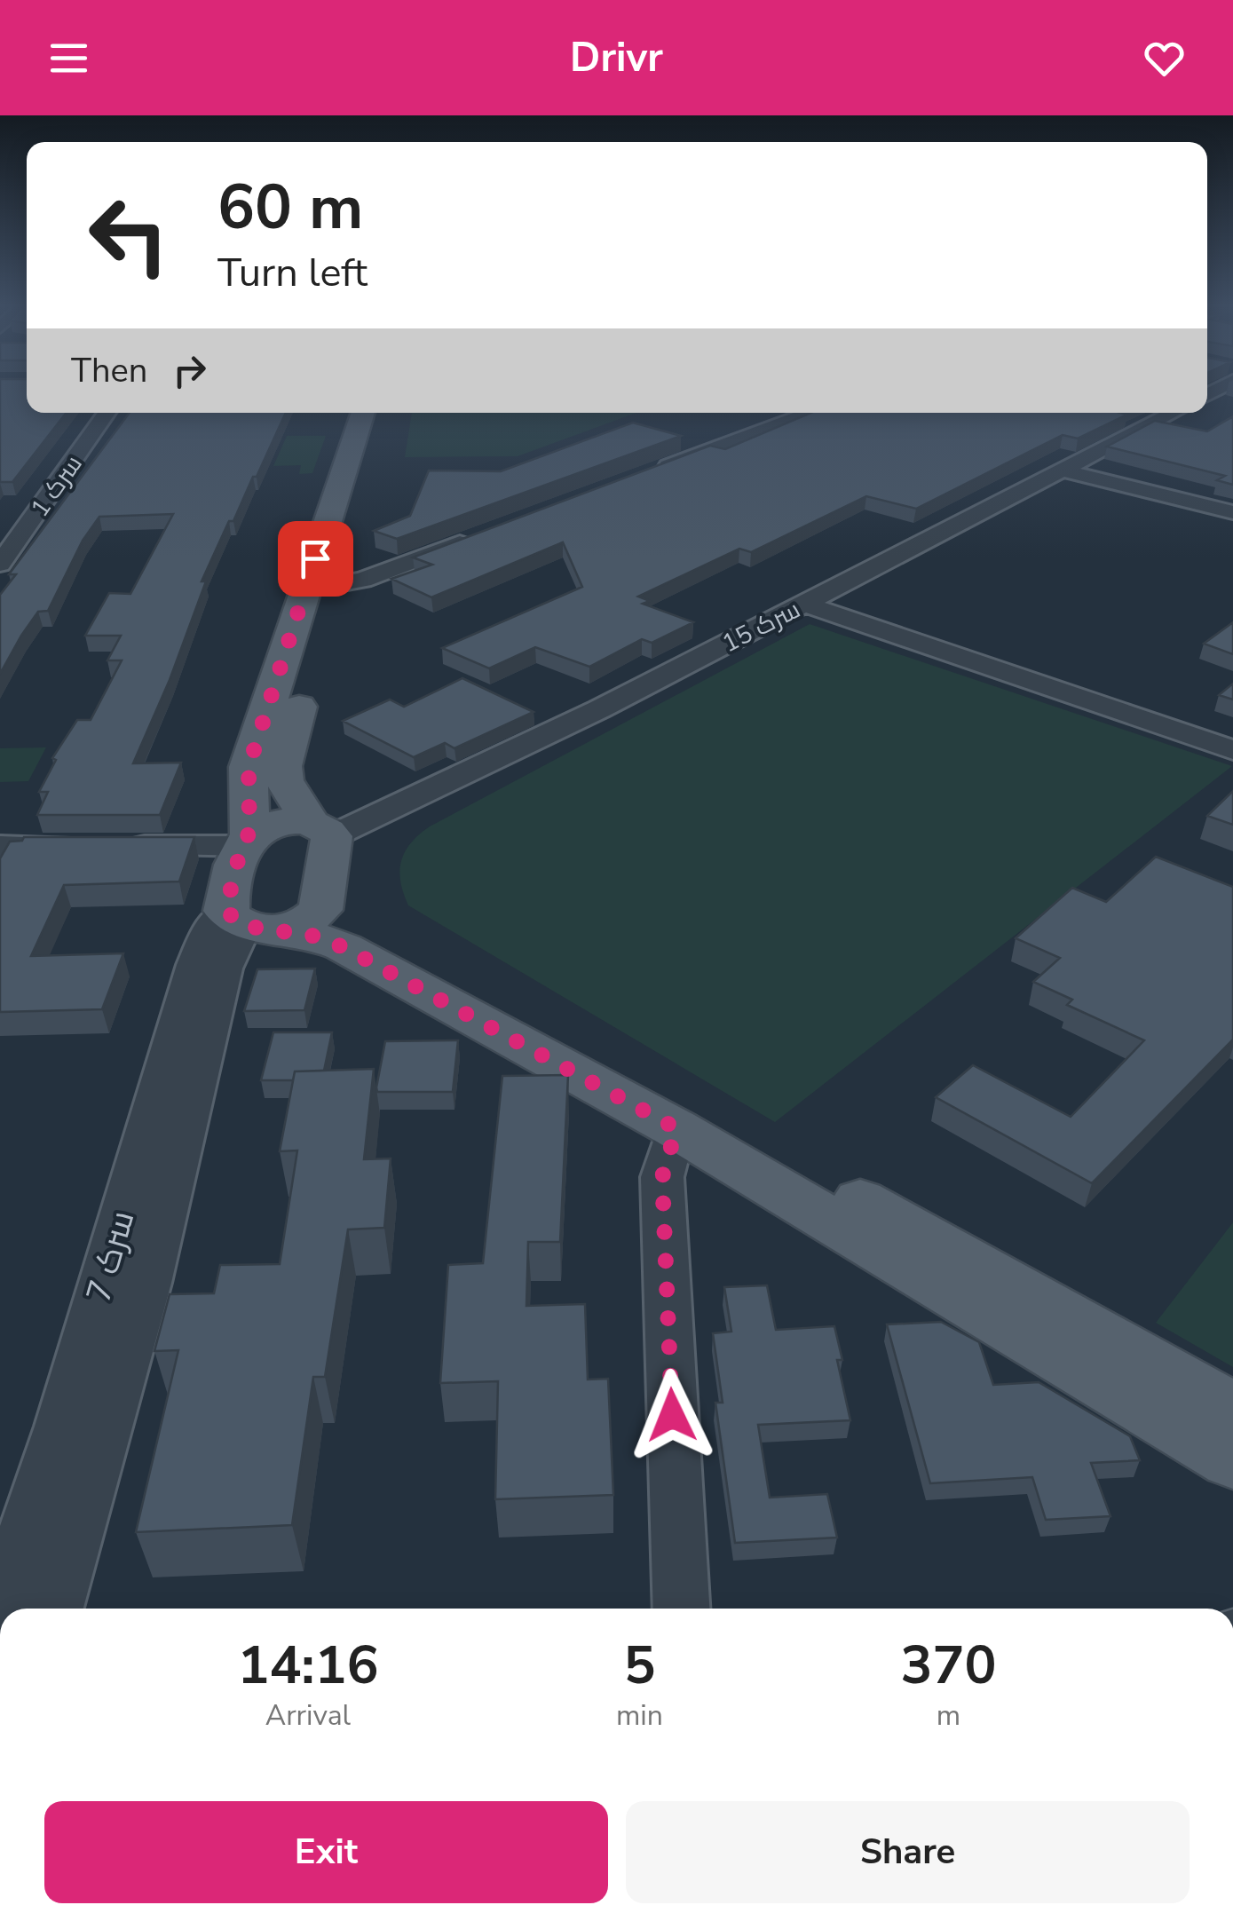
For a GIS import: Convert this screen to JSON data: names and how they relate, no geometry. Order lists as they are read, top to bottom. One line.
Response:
{"streets":{"street":["سرک 1","سرک 15","سرک 7"]},"page":{"header":"Drivr","turn":["60 m","Turn left"],"then":"Then","eta":["14:16","Arrival","5","min","370","m"],"buttons":["Exit","Share"]}}
